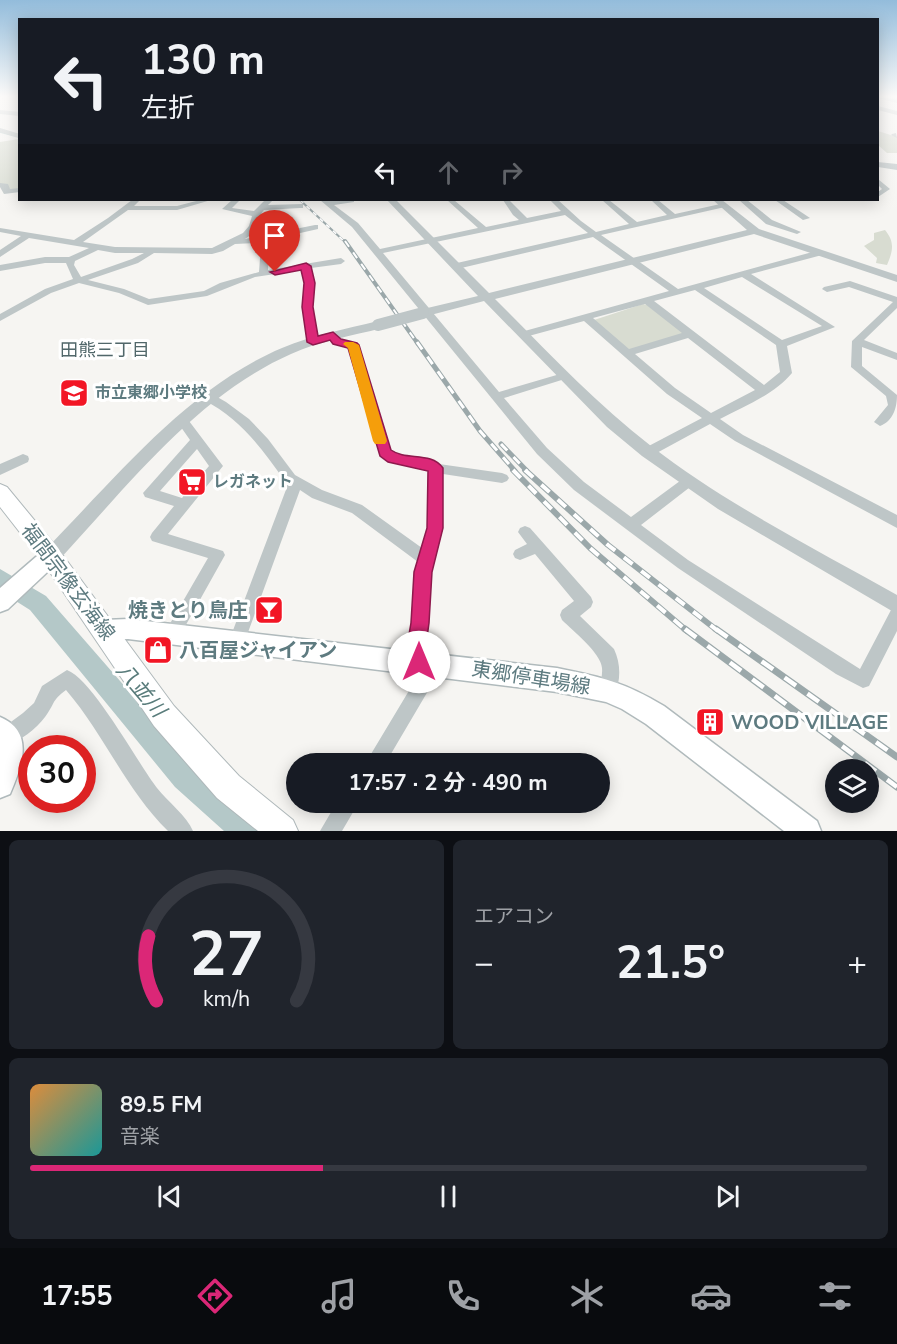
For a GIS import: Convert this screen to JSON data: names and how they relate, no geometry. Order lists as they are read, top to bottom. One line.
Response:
{"streets":{"main road":["福間宗像玄海線","東郷停車場線"]},"crossings":[["福間宗像玄海線","東郷停車場線"]],"districts":["田熊三丁目"],"water":["八並川"],"places":{"school or university":["市立東郷小学校"],"supermarket":["レガネット"],"bar":["焼きとり鳥庄"],"shop":["八百屋ジャイアン"],"building":["WOOD VILLAGE"]},"page":{"turn":["130 m","左折"],"limit":"30","trip":"17:57 · 2 分 · 490 m","tile":"エアコン","heat":["−","21.5°","+"],"song":["89.5 FM","音楽"],"tabs":"17:55","gauge":["27","km/h"]}}
